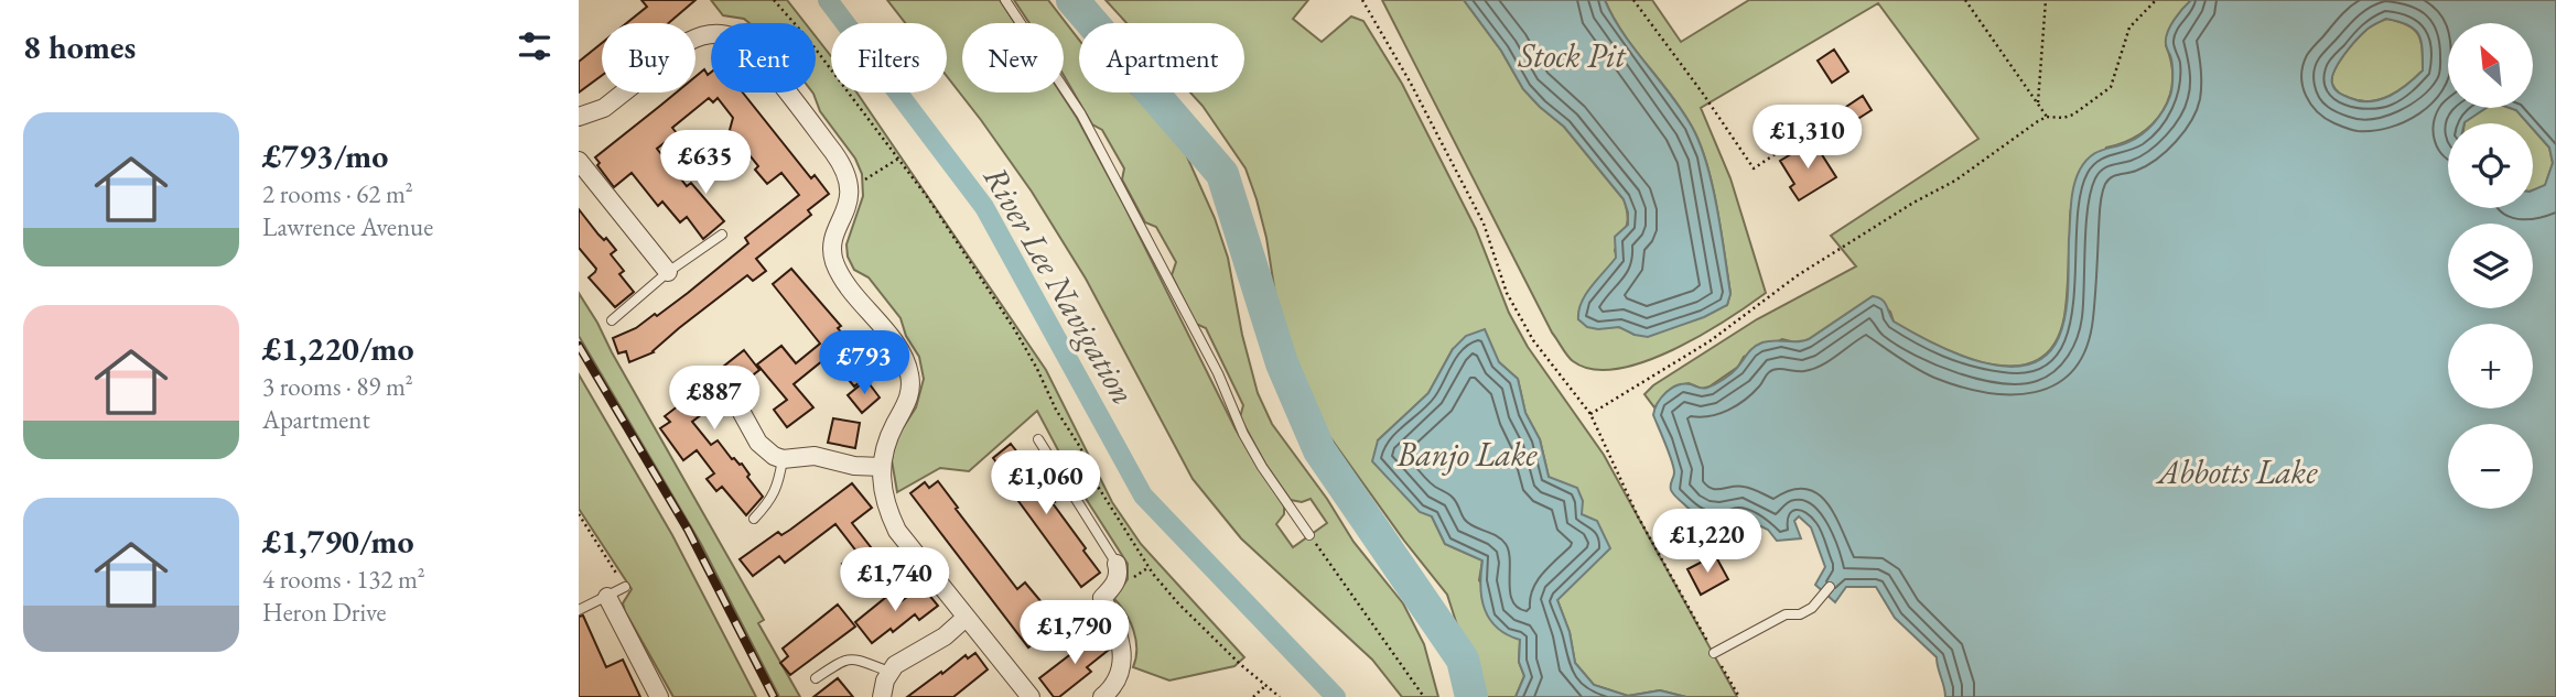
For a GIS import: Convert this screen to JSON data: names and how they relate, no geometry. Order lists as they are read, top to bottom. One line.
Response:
{"water":["Stock Pit","River Lee Navigation","Banjo Lake","Abbotts Lake"],"north":"top left","page":{"heading":"8 homes","map_buttons":["+","−"],"chip":["Buy","Rent","Filters","New","Apartment"],"list":[{"name":"£793/mo","note":"2 rooms · 62 m² · Lawrence Avenue"},{"name":"£1,220/mo","note":"3 rooms · 89 m² · Apartment"},{"name":"£1,790/mo","note":"4 rooms · 132 m² · Heron Drive"}],"price":["£1,310","£635","£793","£887","£1,060","£1,220","£1,740","£1,790"]}}
